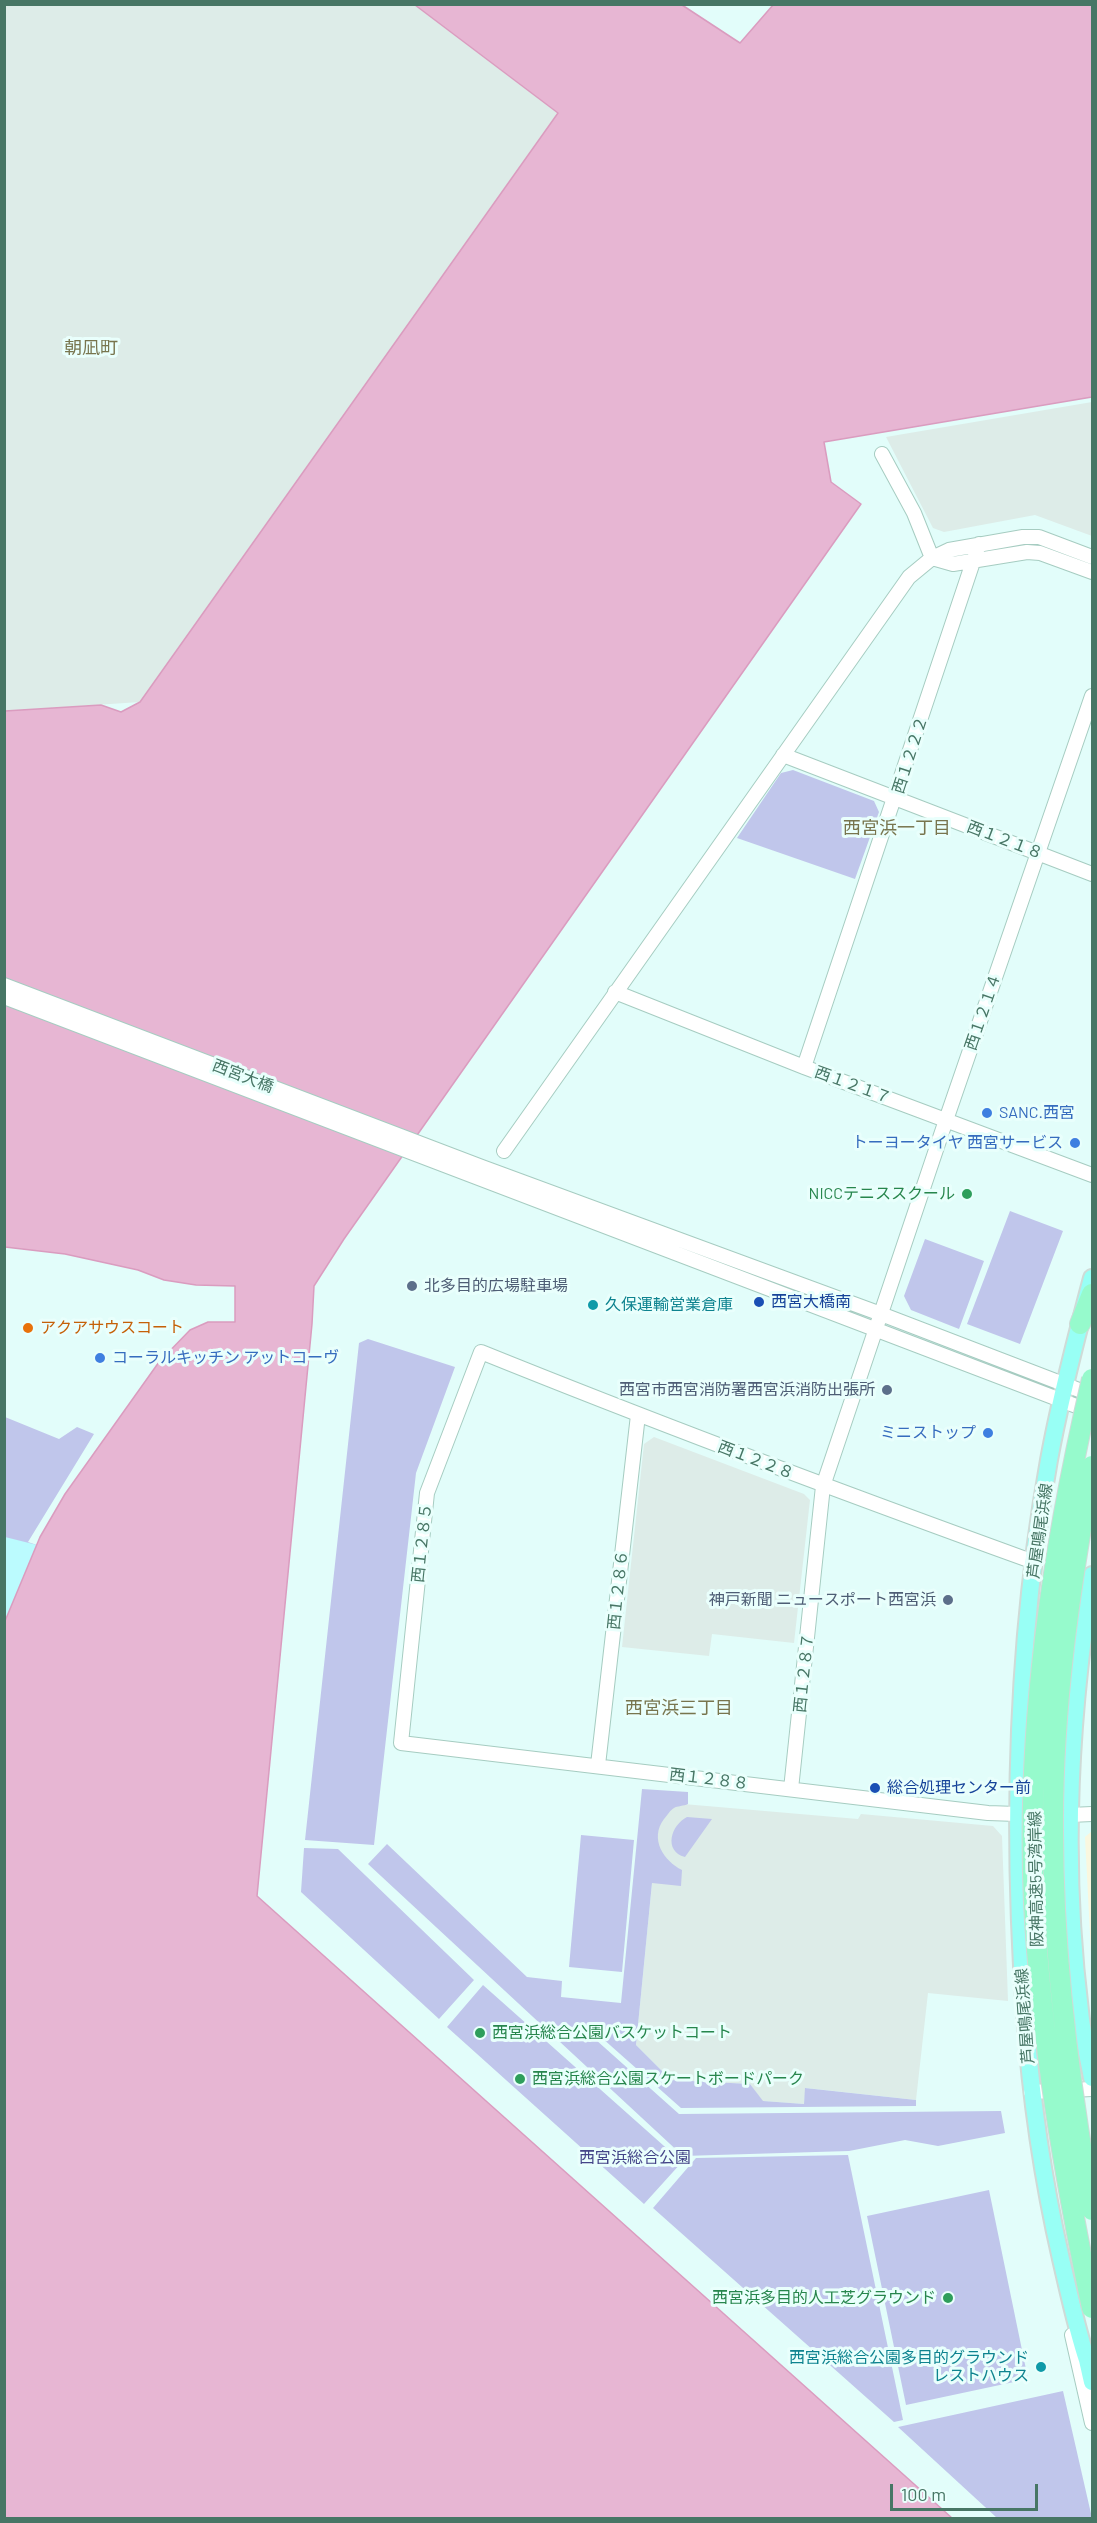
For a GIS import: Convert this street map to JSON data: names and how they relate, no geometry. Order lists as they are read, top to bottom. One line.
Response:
{"streets":{"highway":["阪神高速5号湾岸線"],"main road":["芦屋鳴尾浜線"],"street":["西１２２２","西１２１８","西１２１４","西宮大橋","西１２１７","西１２２８","西１２８５","西１２８６","西１２８７","西１２８８"]},"crossings":[["西１２２２","西１２１８"],["西１２２２","西１２１７"],["西１２１８","西１２１４"],["西１２１４","西１２１７"],["西１２１４","西１２８７"],["西１２２８","芦屋鳴尾浜線"],["西１２２８","西１２８５"],["西１２２８","西１２８６"],["西１２２８","西１２８７"],["芦屋鳴尾浜線","西１２８８"],["西１２８５","西１２８８"],["西１２８６","西１２８８"],["西１２８７","西１２８８"]],"districts":["朝凪町","西宮浜一丁目","西宮浜三丁目"],"parks":["西宮浜総合公園"],"places":["SANC.西宮","トーヨータイヤ 西宮サービス","NICCテニススクール","北多目的広場駐車場","西宮大橋南","久保運輸営業倉庫","アクアサウスコート","コーラルキッチン アットコーヴ","西宮市西宮消防署西宮浜消防出張所","ミニストップ","神戸新聞 ニュースポート西宮浜","総合処理センター前","西宮浜総合公園バスケットコート","西宮浜総合公園スケートボードパーク","西宮浜多目的人工芝グラウンド","西宮浜総合公園多目的グラウンド レストハウス"],"scale_bar":"100 m"}
